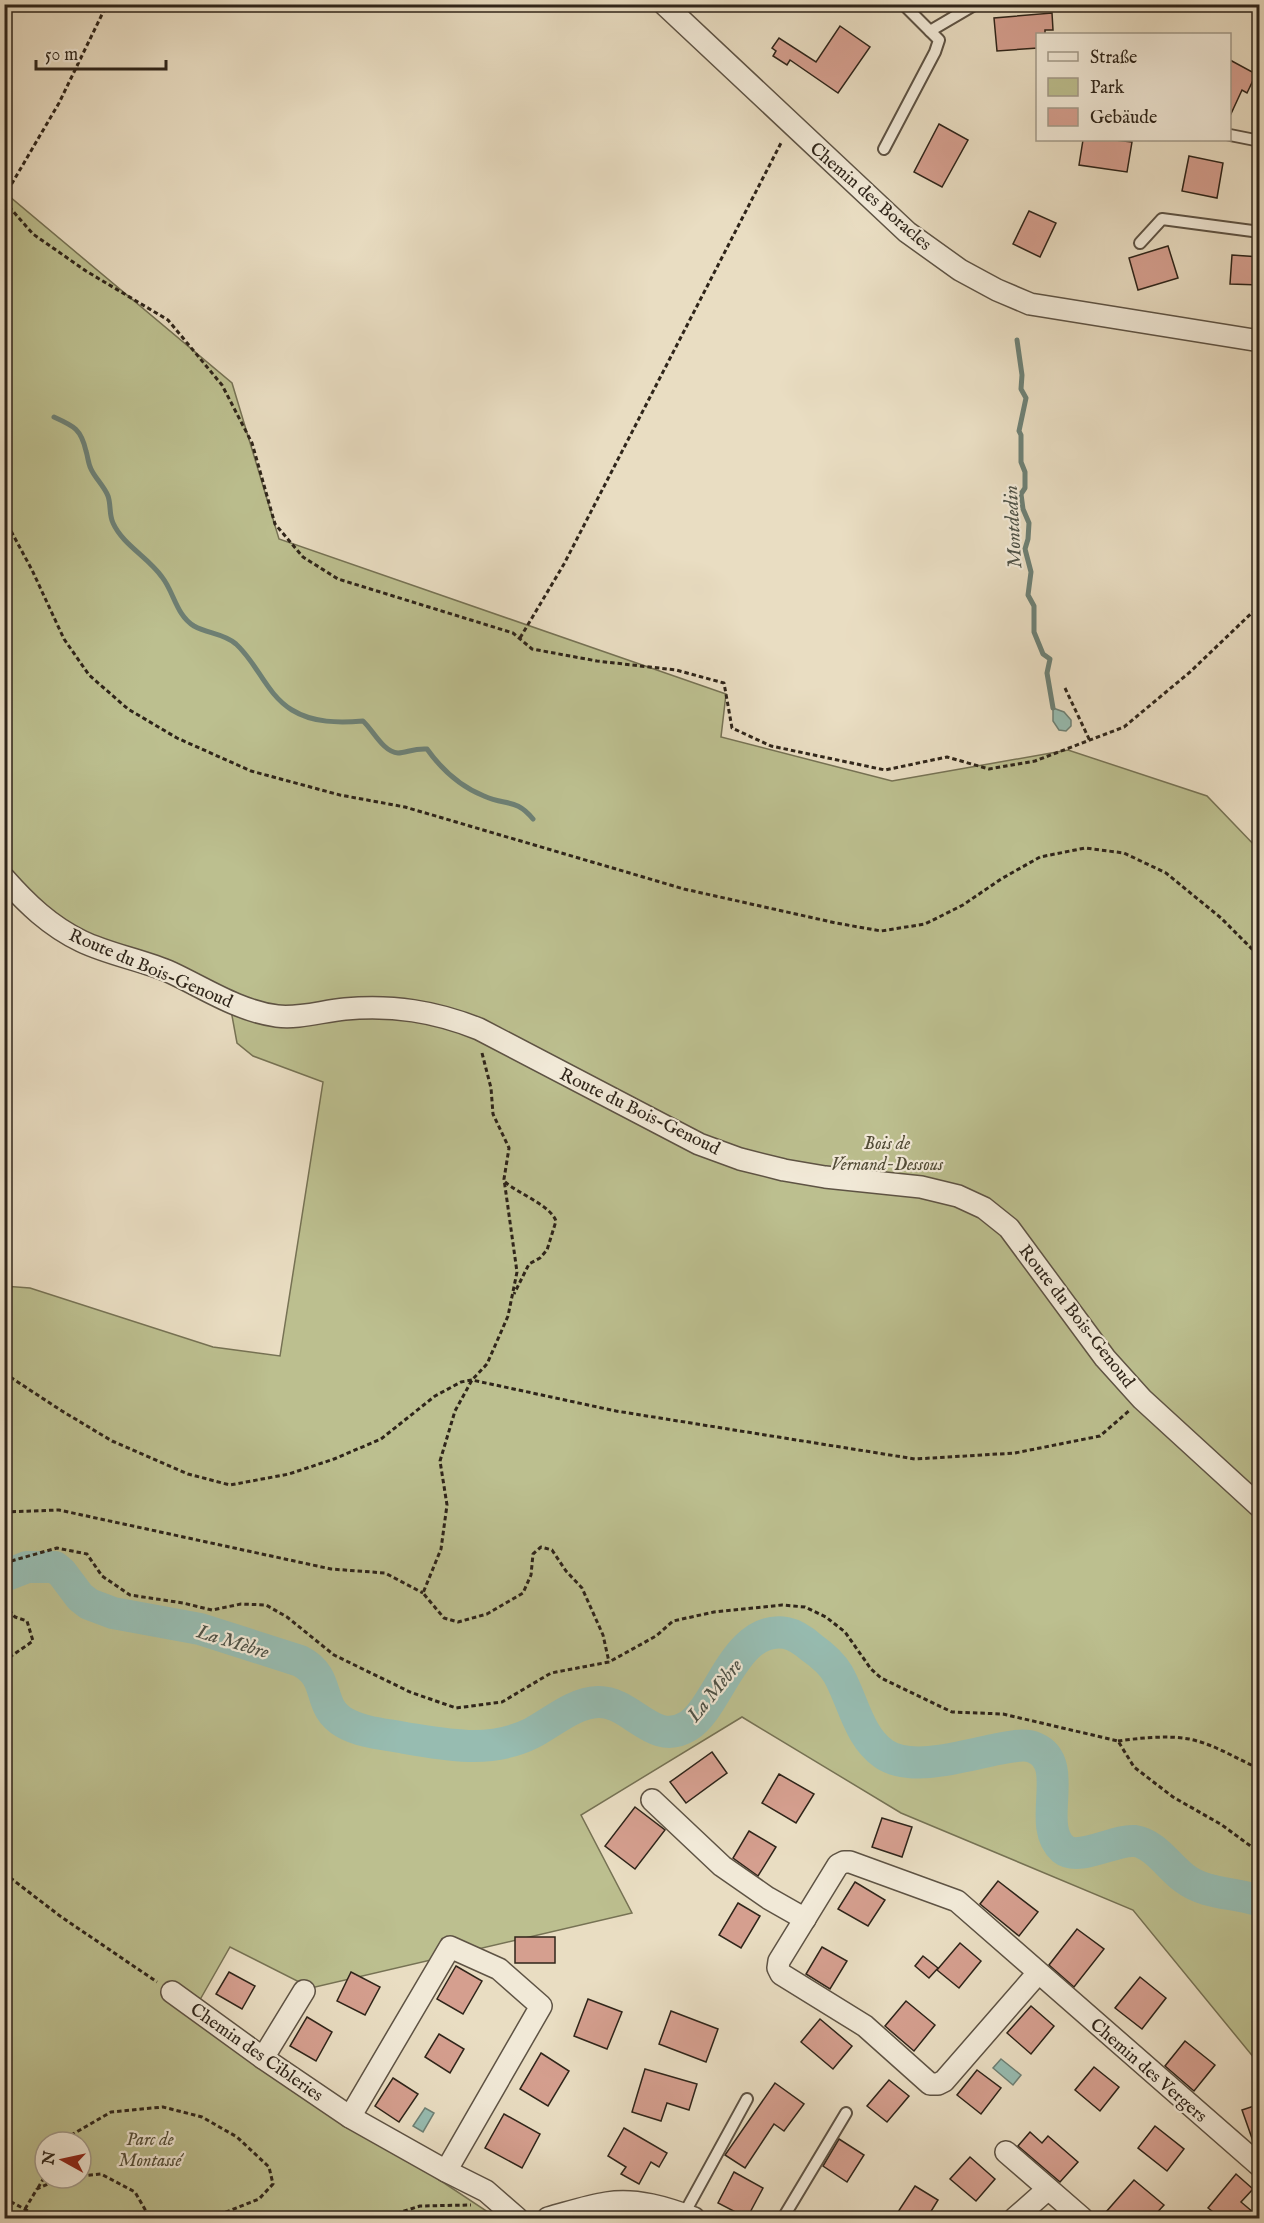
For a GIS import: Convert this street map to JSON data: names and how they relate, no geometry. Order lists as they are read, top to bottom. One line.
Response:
{"streets":{"street":["Chemin des Boracles","Route du Bois-Genoud","Chemin des Cibleries","Chemin des Vergers"]},"water":["Montdedin","La Mèbre"],"parks":["Bois de Vernand-Dessous","Parc de Montassé"],"legend":["Straße","Park","Gebäude"],"scale_bar":"50 m","north":"left"}
